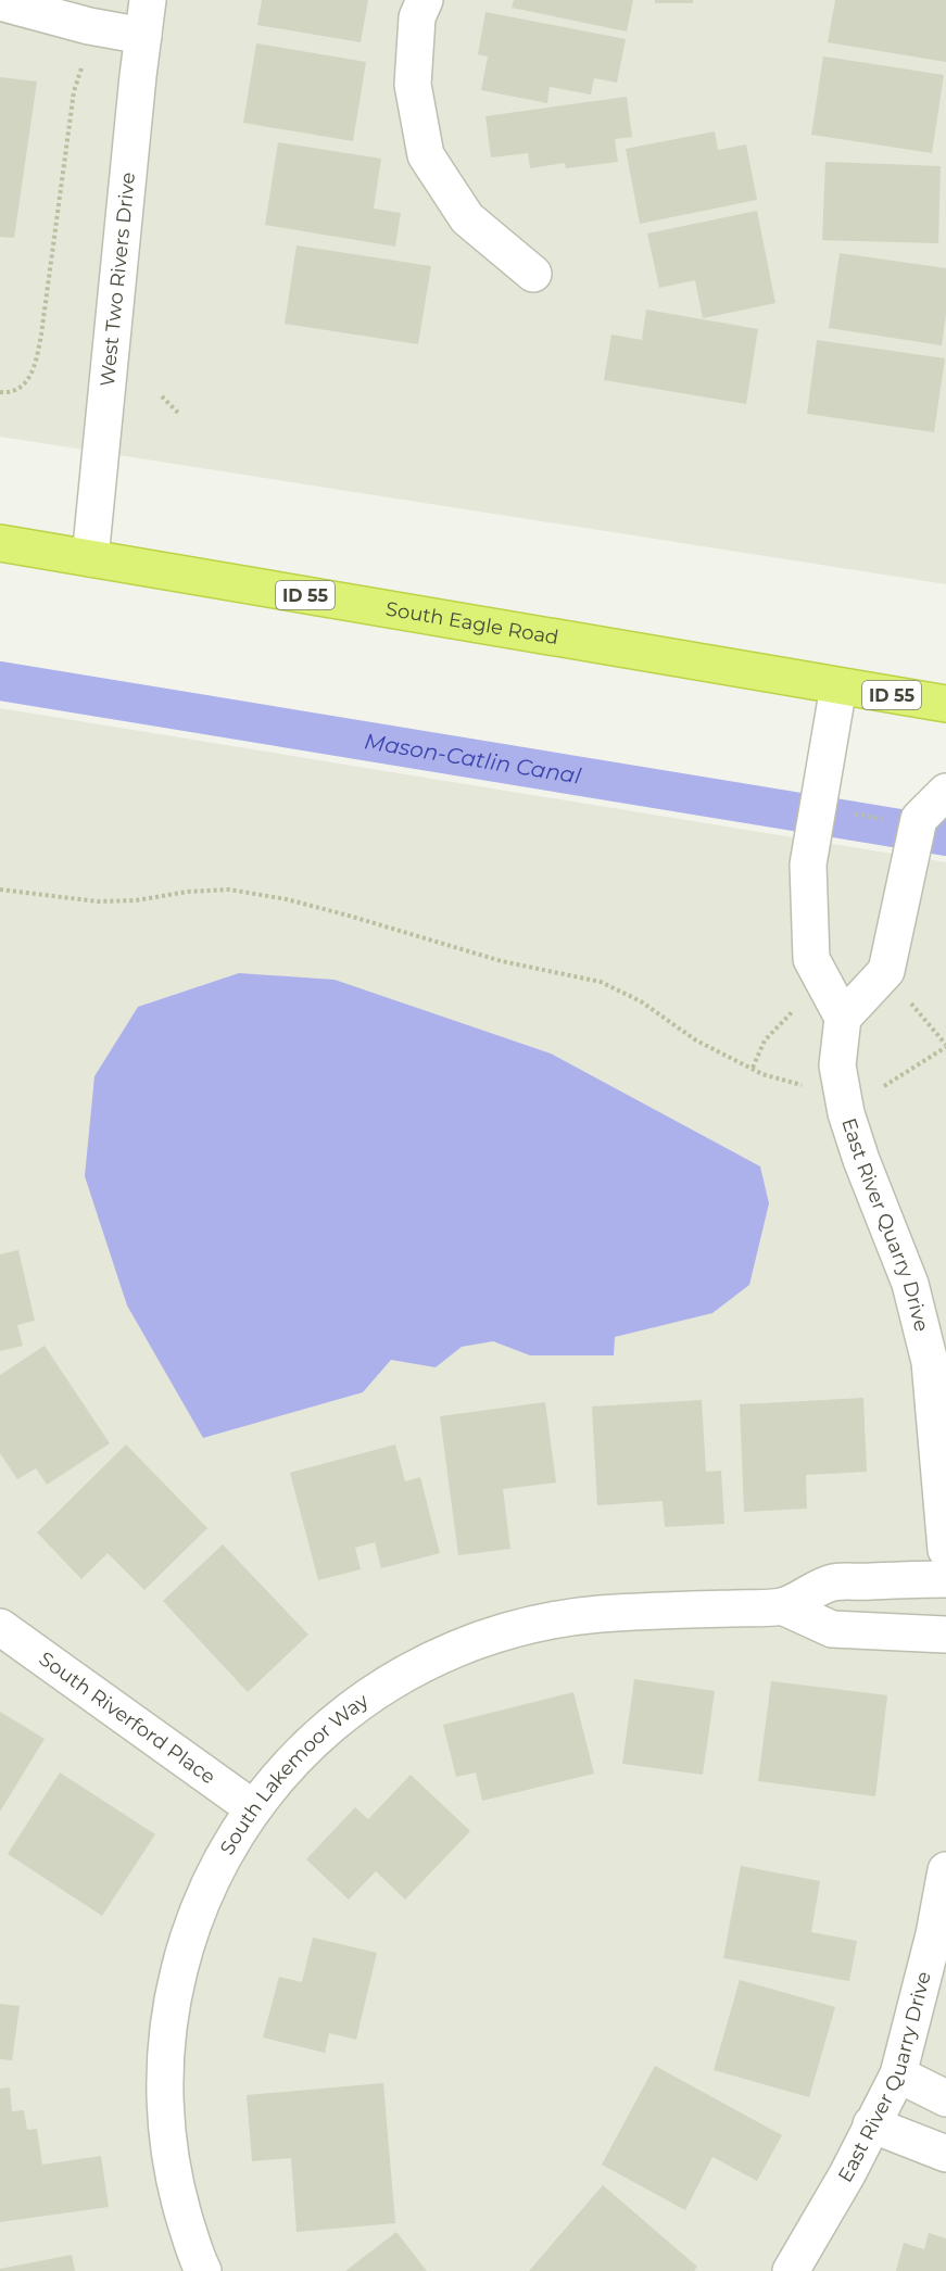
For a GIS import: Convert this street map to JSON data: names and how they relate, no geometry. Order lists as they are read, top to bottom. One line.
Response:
{"streets":{"highway":["ID 55","South Eagle Road"],"street":["West Two Rivers Drive","East River Quarry Drive","South Riverford Place","South Lakemoor Way"]},"crossings":[["West Two Rivers Drive","South Eagle Road"],["South Riverford Place","South Lakemoor Way"]],"water":["Mason-Catlin Canal"]}
